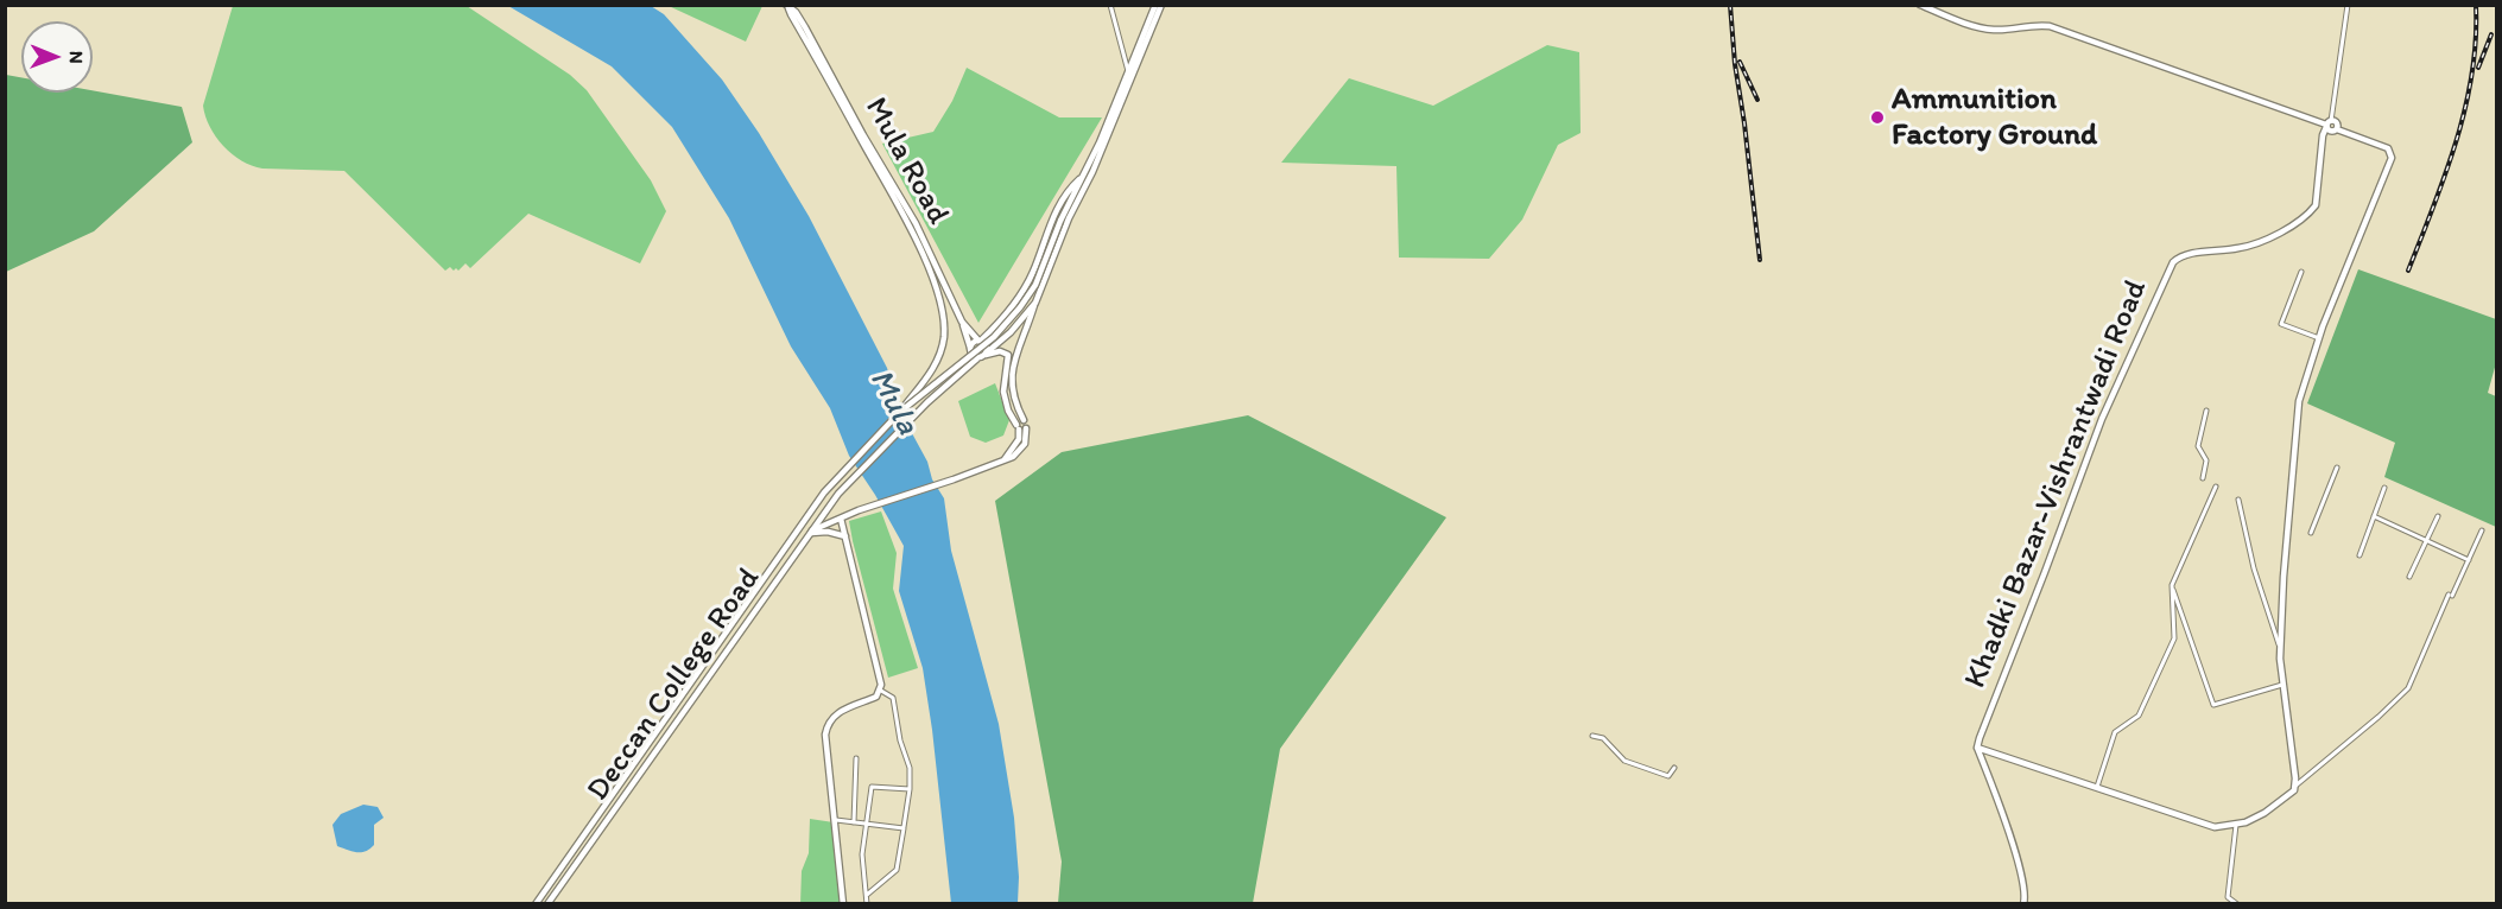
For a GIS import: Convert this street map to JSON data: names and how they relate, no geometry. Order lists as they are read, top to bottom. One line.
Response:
{"streets":{"street":["Mula Road","Khadki Bazar-Vishrantwadi Road","Deccan College Road"]},"crossings":[["Mula Road","Deccan College Road"]],"water":["Mula"],"places":["Ammunition Factory Ground"],"north":"right"}
